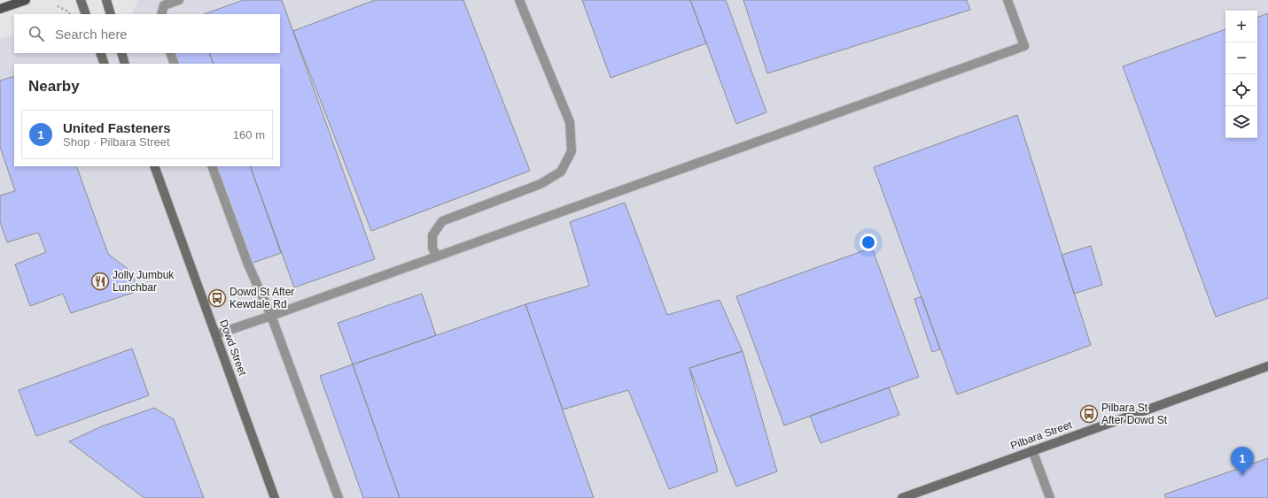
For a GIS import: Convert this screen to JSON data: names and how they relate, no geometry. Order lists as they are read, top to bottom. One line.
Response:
{"streets":{"main road":["Dowd Street","Pilbara Street"]},"places":{"restaurant":["Jolly Jumbuk Lunchbar"],"bus stop":["Dowd St After Kewdale Rd","Pilbara St After Dowd St"]},"page":{"map_buttons":["+","−"],"search":"Search here","heading":"Nearby","list":[{"mark":"1","name":"United Fasteners","note":"Shop · Pilbara Street","value":"160 m"}],"pins":"1"}}
